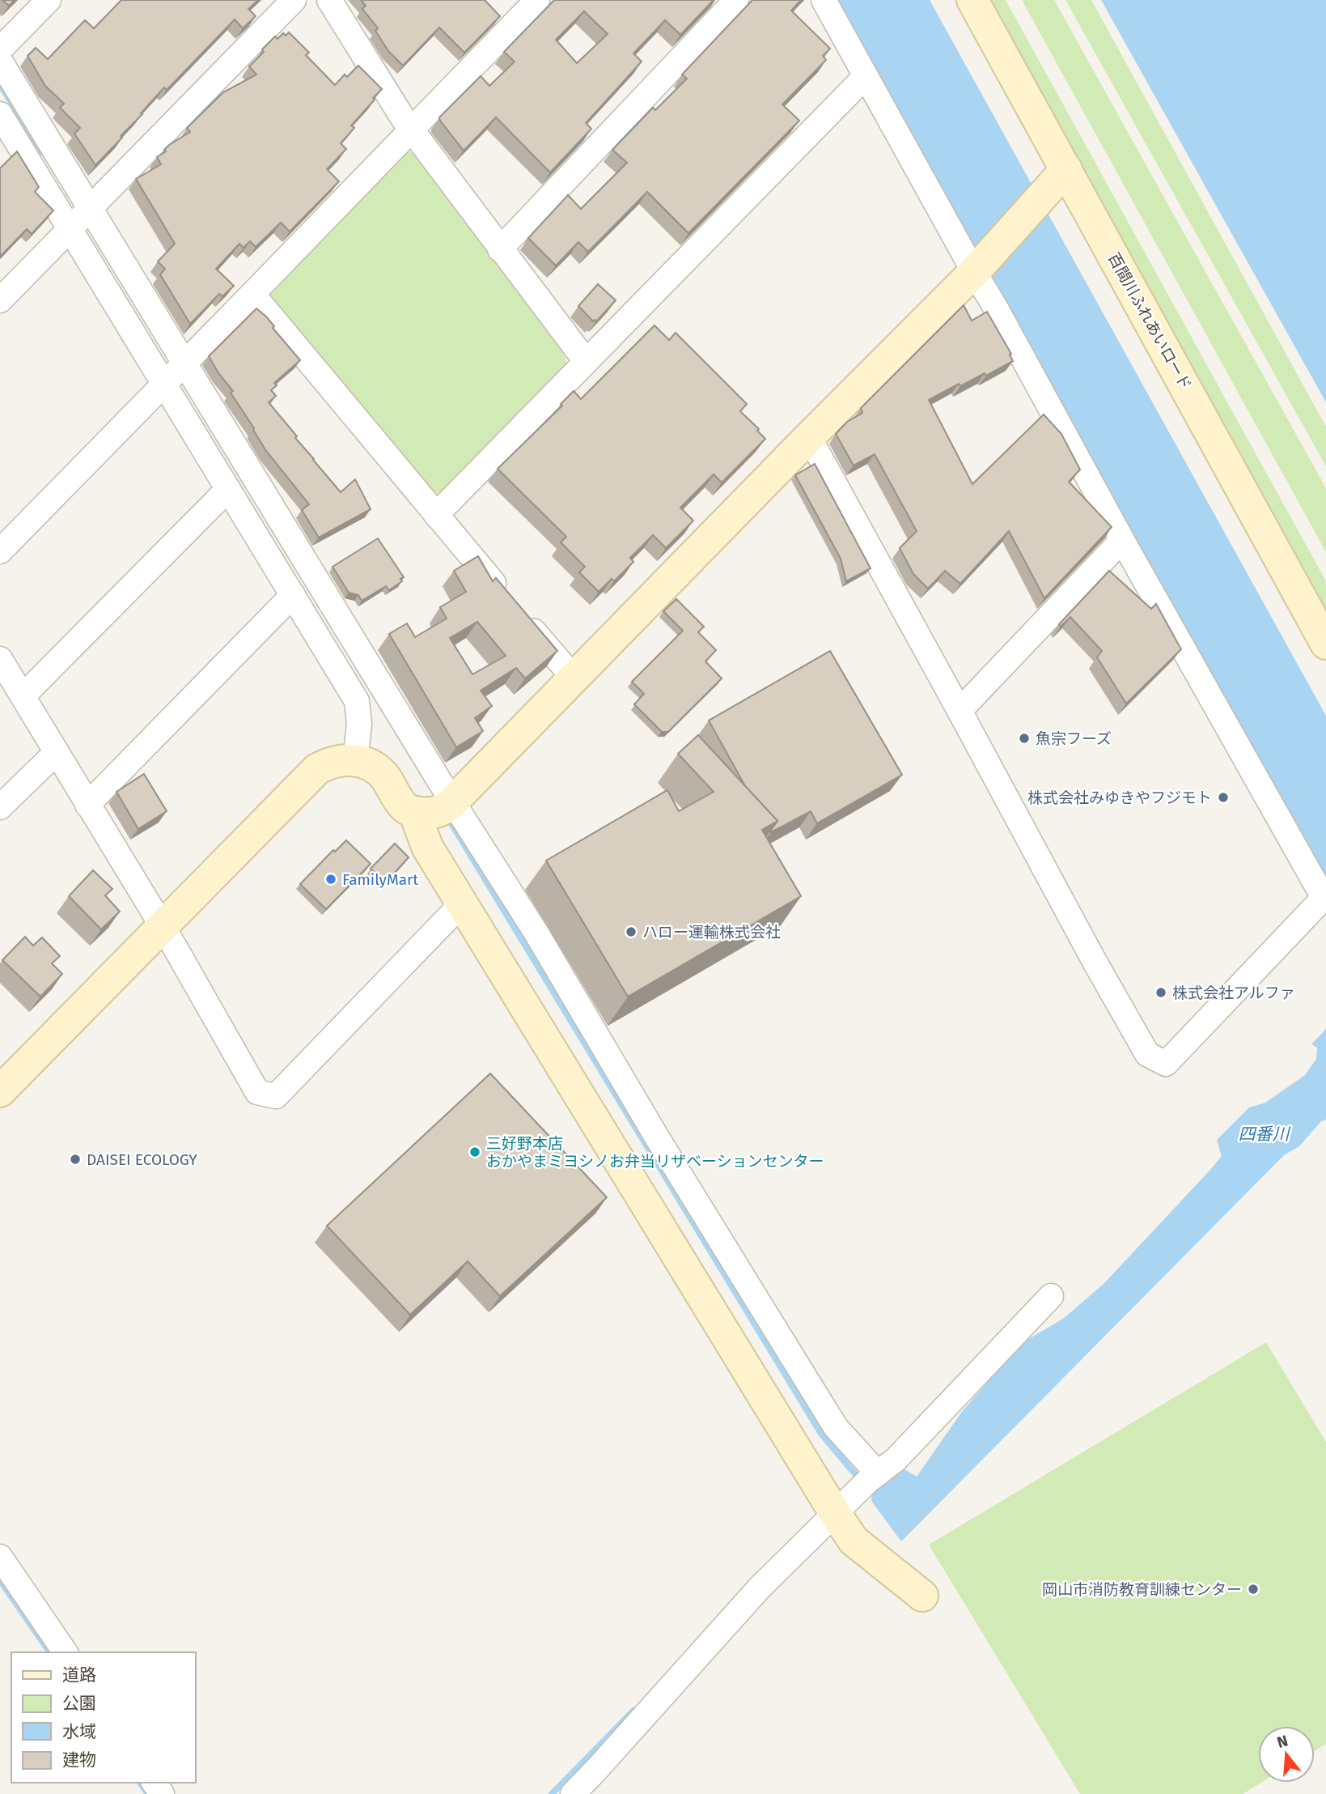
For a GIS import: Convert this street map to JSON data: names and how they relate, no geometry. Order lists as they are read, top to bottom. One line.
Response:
{"streets":{"street":["百間川ふれあいロード"]},"water":["四番川"],"places":["魚宗フーズ","株式会社みゆきやフジモト","FamilyMart","ハロー運輸株式会社","株式会社アルファ","三好野本店 おかやまミヨシノお弁当リザベーションセンター","DAISEI ECOLOGY","岡山市消防教育訓練センター"],"legend":["道路","公園","水域","建物"],"north":"top"}
